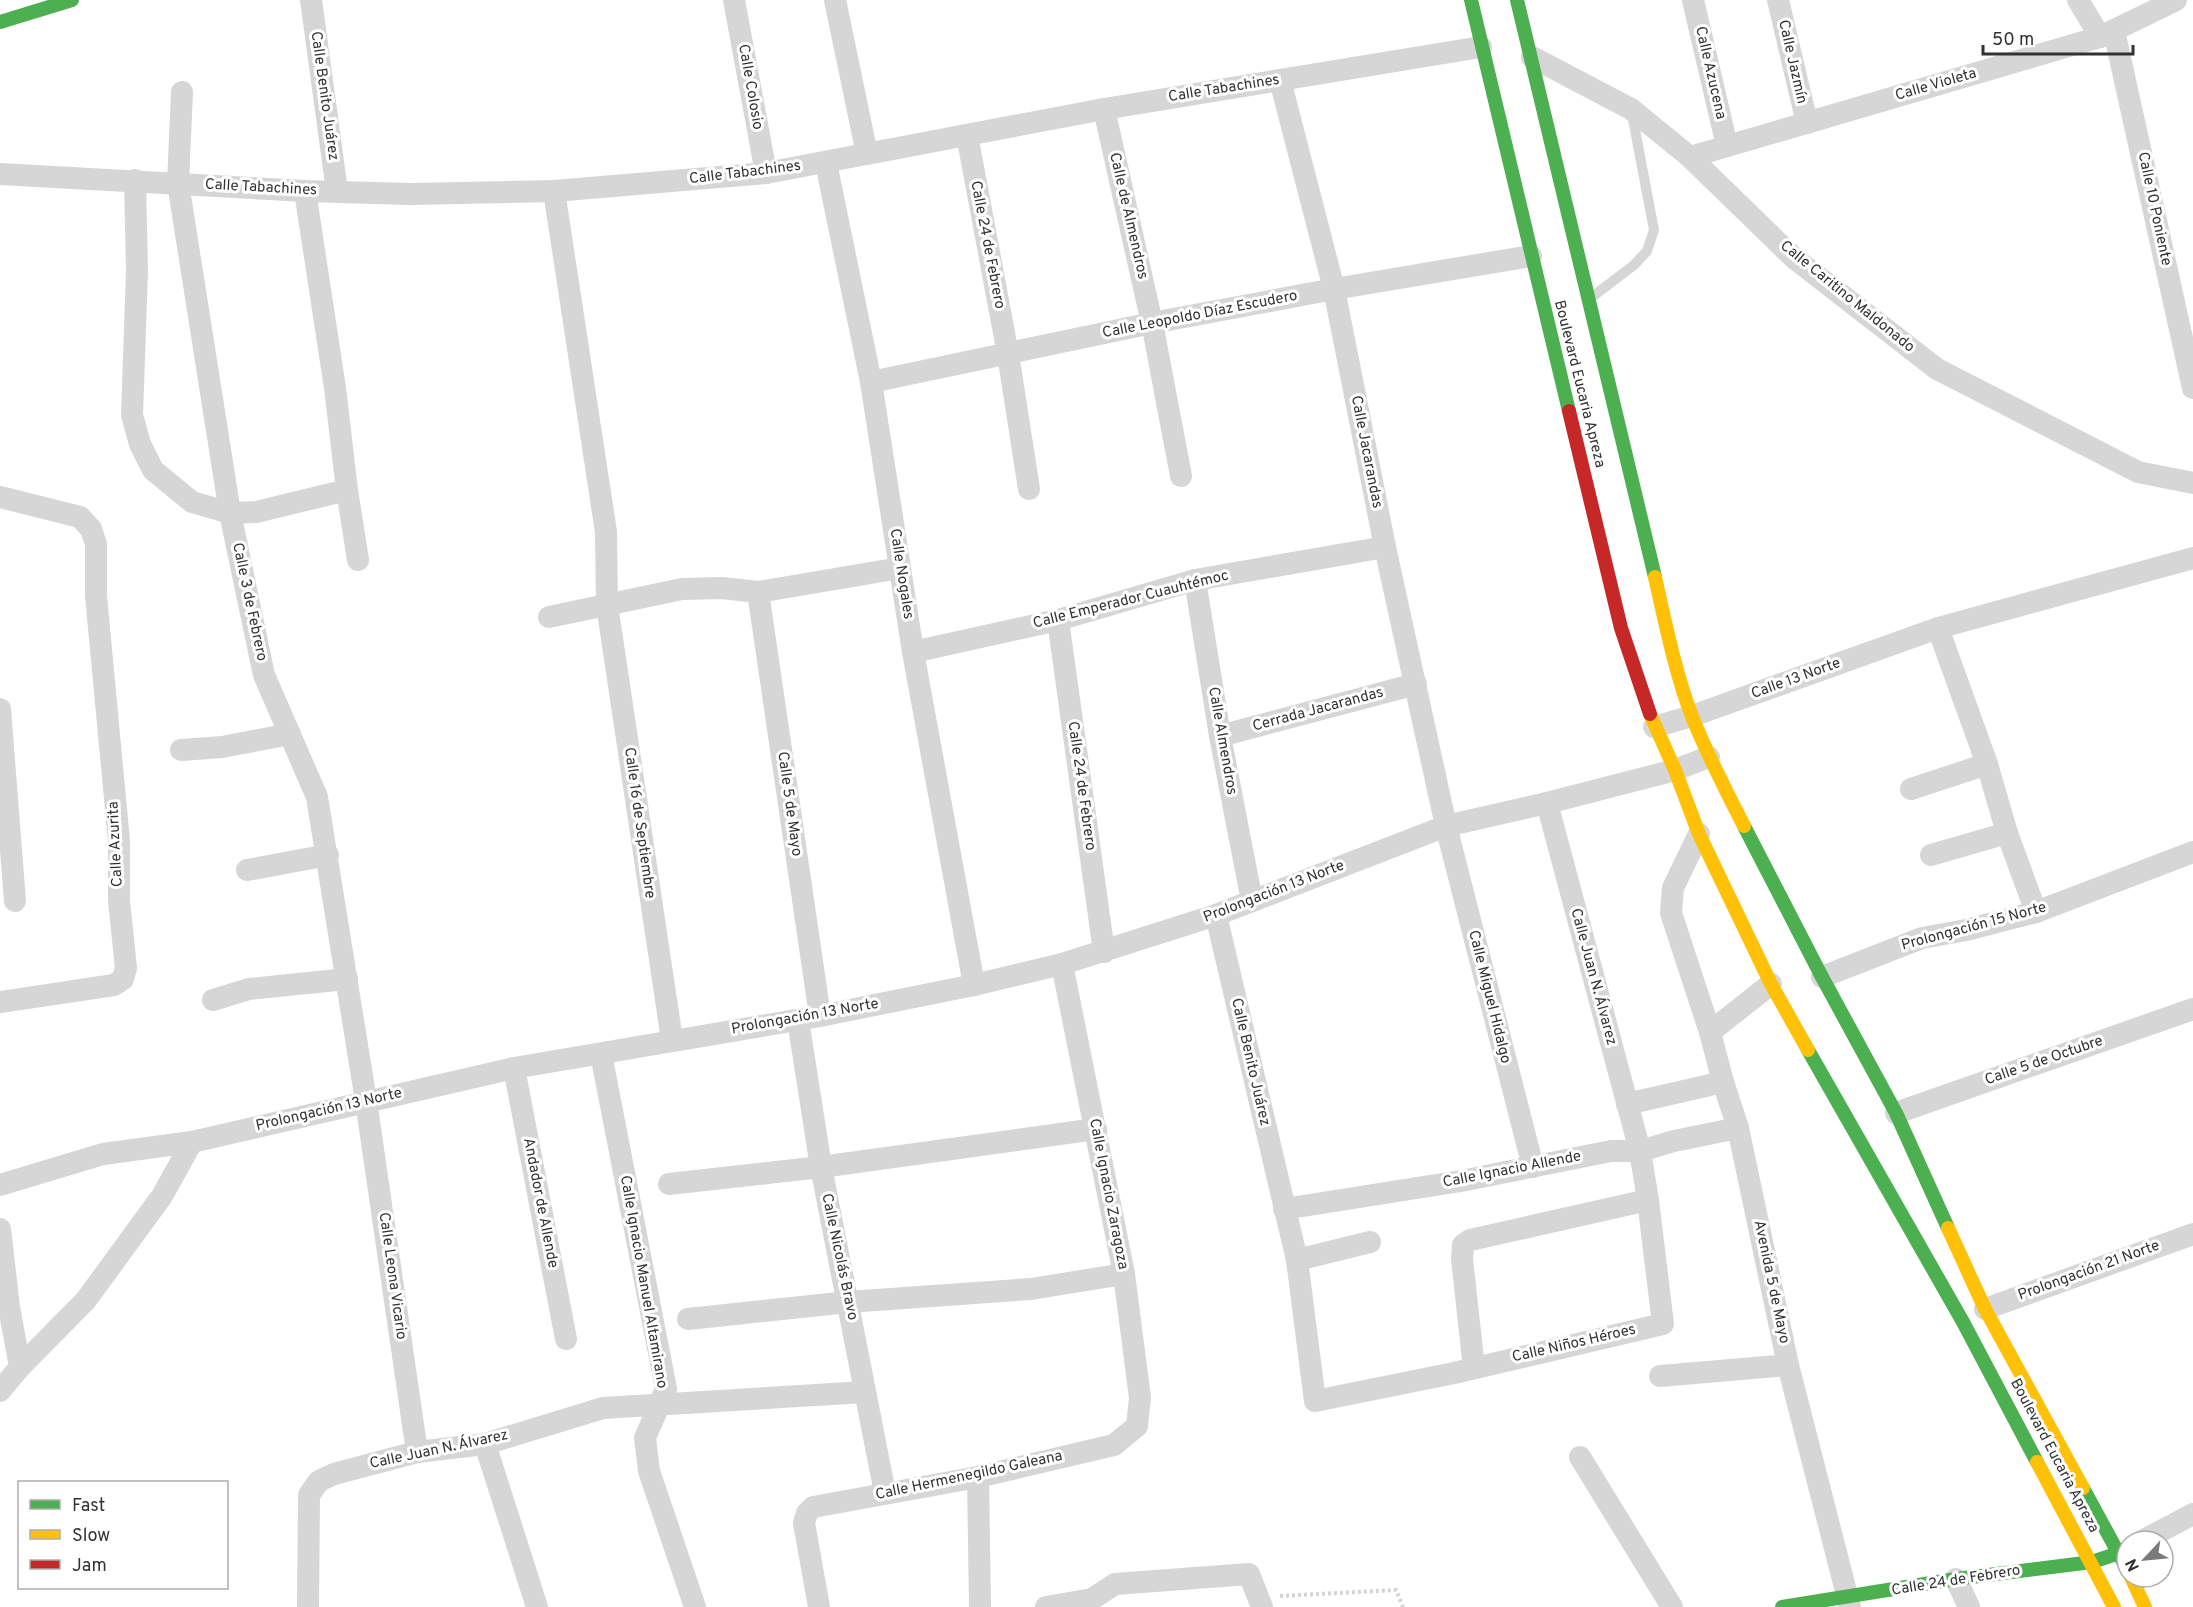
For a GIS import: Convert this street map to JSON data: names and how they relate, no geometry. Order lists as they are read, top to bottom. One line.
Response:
{"streets":{"main road":["Calle 24 de Febrero","Boulevard Eucaria Apreza"],"street":["Calle Jazmín","Calle Azucena","Calle Violeta","Calle Colosio","Calle Tabachines","Calle Benito Juárez","Calle 10 Poniente","Calle de Almendros","Calle Caritino Maldonado","Calle Leopoldo Díaz Escudero","Calle Jacarandas","Calle Nogales","Calle Emperador Cuauhtémoc","Calle 3 de Febrero","Calle 13 Norte","Cerrada Jacarandas","Calle Almendros","Calle 5 de Mayo","Calle 16 de Septiembre","Calle Azurita","Prolongación 13 Norte","Prolongación 15 Norte","Calle Juan N. Álvarez","Calle Miguel Hidalgo","Calle 5 de Octubre","Calle Ignacio Allende","Calle Ignacio Zaragoza","Andador de Allende","Calle Nicolás Bravo","Prolongación 21 Norte","Calle Leona Vicario","Calle Ignacio Manuel Altamirano","Avenida 5 de Mayo","Calle Niños Héroes","Calle Hermenegildo Galeana"]},"crossings":[["Calle Jazmín","Calle Violeta"],["Calle Azucena","Calle Violeta"],["Calle Violeta","Calle 10 Poniente"],["Calle Violeta","Calle Caritino Maldonado"],["Calle Colosio","Calle Tabachines"],["Calle Tabachines","Calle Benito Juárez"],["Calle Tabachines","Calle de Almendros"],["Calle Tabachines","Calle 24 de Febrero"],["Calle Tabachines","Boulevard Eucaria Apreza"],["Calle Tabachines","Calle Jacarandas"],["Calle Tabachines","Calle Nogales"],["Calle Tabachines","Calle 3 de Febrero"],["Calle Tabachines","Calle 16 de Septiembre"],["Calle Benito Juárez","Prolongación 13 Norte"],["Calle Benito Juárez","Calle Ignacio Allende"],["Calle Benito Juárez","Calle Niños Héroes"],["Calle de Almendros","Calle Leopoldo Díaz Escudero"],["Calle 24 de Febrero","Calle Leopoldo Díaz Escudero"],["Calle 24 de Febrero","Boulevard Eucaria Apreza"],["Calle 24 de Febrero","Calle Emperador Cuauhtémoc"],["Calle 24 de Febrero","Prolongación 13 Norte"],["Calle 24 de Febrero","Avenida 5 de Mayo"],["Calle Caritino Maldonado","Boulevard Eucaria Apreza"],["Calle Leopoldo Díaz Escudero","Boulevard Eucaria Apreza"],["Calle Leopoldo Díaz Escudero","Calle Jacarandas"],["Calle Leopoldo Díaz Escudero","Calle Nogales"],["Boulevard Eucaria Apreza","Calle 13 Norte"],["Boulevard Eucaria Apreza","Prolongación 13 Norte"],["Boulevard Eucaria Apreza","Prolongación 15 Norte"],["Boulevard Eucaria Apreza","Calle 5 de Octubre"],["Boulevard Eucaria Apreza","Prolongación 21 Norte"],["Boulevard Eucaria Apreza","Avenida 5 de Mayo"],["Calle Jacarandas","Calle Emperador Cuauhtémoc"],["Calle Jacarandas","Cerrada Jacarandas"],["Calle Jacarandas","Prolongación 13 Norte"],["Calle Jacarandas","Calle Miguel Hidalgo"],["Calle Nogales","Calle Emperador Cuauhtémoc"],["Calle Nogales","Prolongación 13 Norte"],["Calle Emperador Cuauhtémoc","Calle Almendros"],["Calle 3 de Febrero","Prolongación 13 Norte"],["Calle 3 de Febrero","Calle Leona Vicario"],["Cerrada Jacarandas","Calle Almendros"],["Calle Almendros","Prolongación 13 Norte"],["Calle 5 de Mayo","Prolongación 13 Norte"],["Calle 5 de Mayo","Calle Nicolás Bravo"],["Calle 16 de Septiembre","Prolongación 13 Norte"],["Prolongación 13 Norte","Calle Juan N. Álvarez"],["Prolongación 13 Norte","Calle Miguel Hidalgo"],["Prolongación 13 Norte","Calle Ignacio Zaragoza"],["Prolongación 13 Norte","Andador de Allende"],["Prolongación 13 Norte","Calle Nicolás Bravo"],["Prolongación 13 Norte","Calle Leona Vicario"],["Prolongación 13 Norte","Calle Ignacio Manuel Altamirano"],["Calle Juan N. Álvarez","Calle Ignacio Allende"],["Calle Juan N. Álvarez","Calle Nicolás Bravo"],["Calle Juan N. Álvarez","Calle Leona Vicario"],["Calle Juan N. Álvarez","Calle Ignacio Manuel Altamirano"],["Calle Juan N. Álvarez","Calle Niños Héroes"],["Calle Miguel Hidalgo","Calle Ignacio Allende"],["Calle Ignacio Allende","Avenida 5 de Mayo"],["Calle Ignacio Allende","Calle Niños Héroes"],["Calle Ignacio Zaragoza","Calle Hermenegildo Galeana"],["Calle Nicolás Bravo","Calle Hermenegildo Galeana"]],"legend":["Fast","Slow","Jam"],"scale_bar":"50 m","north":"bottom left"}
